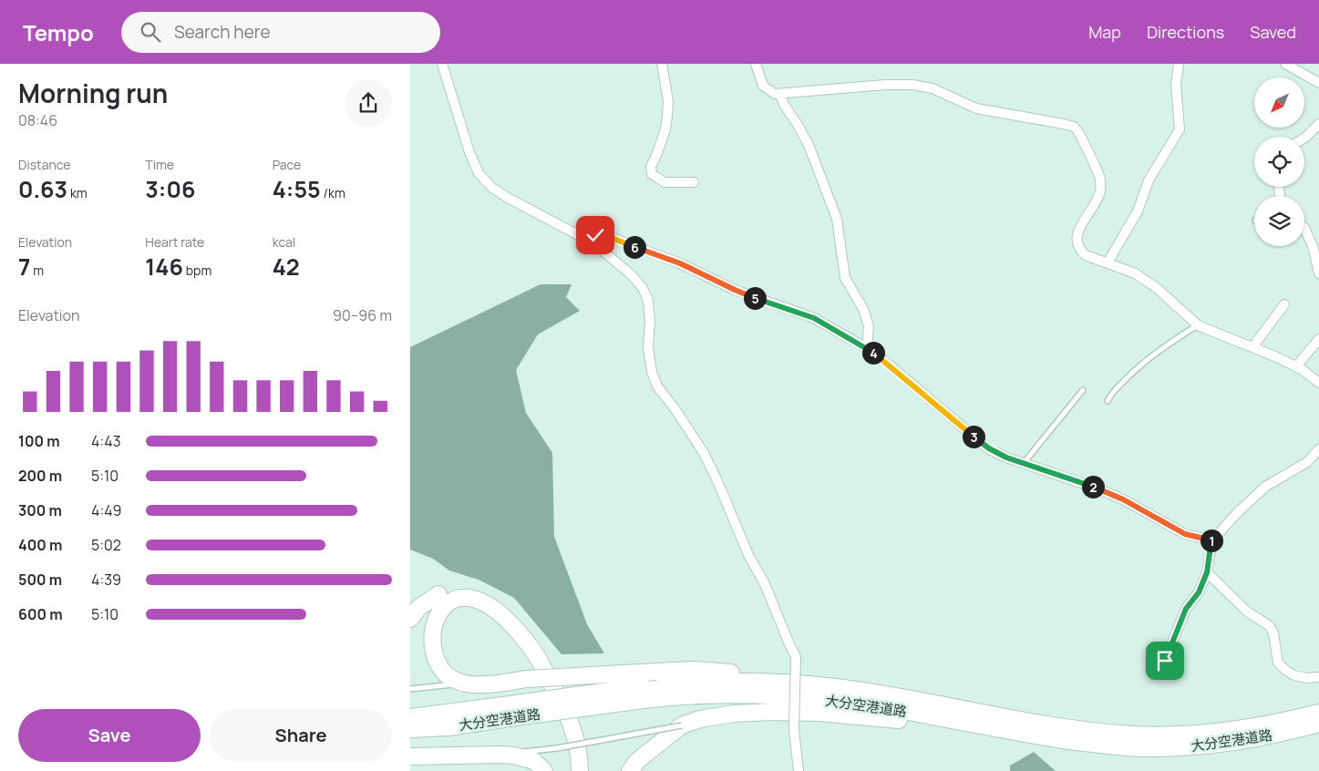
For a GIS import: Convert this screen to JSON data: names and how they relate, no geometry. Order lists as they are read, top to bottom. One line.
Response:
{"streets":{"highway":["大分空港道路"]},"north":"bottom left","page":{"header":"Tempo","search":"Search here","nav":["Map","Directions","Saved"],"heading":["Morning run","08:46"],"stats":[["Distance","0.63 km"],["Time","3:06"],["Pace","4:55 /km"],["Elevation","7 m"],["Heart rate","146 bpm"],["kcal","42"]],"pins":["6","5","4","3","2","1"],"chart":["Elevation","90–96 m"],"list":[{"name":"100 m","note":"4:43"},{"name":"200 m","note":"5:10"},{"name":"300 m","note":"4:49"},{"name":"400 m","note":"5:02"},{"name":"500 m","note":"4:39"},{"name":"600 m","note":"5:10"}],"buttons":["Save","Share"]}}
